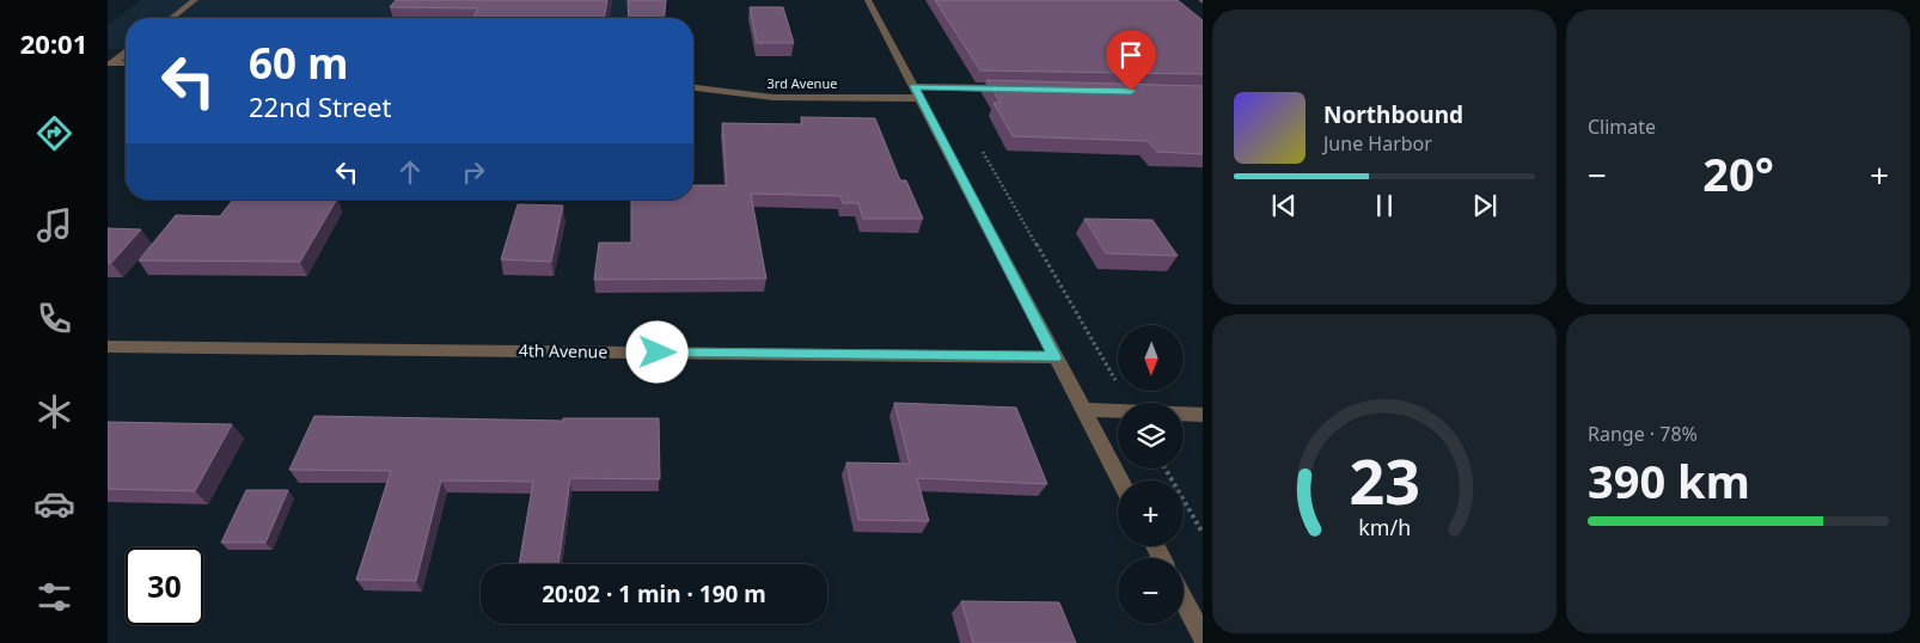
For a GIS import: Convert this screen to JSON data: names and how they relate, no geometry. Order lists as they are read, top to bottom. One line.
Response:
{"streets":{"street":["3rd Avenue","4th Avenue"]},"north":"bottom","page":{"tabs":"20:01","tile":["Climate",["Range · 78%","390 km"]],"turn":["60 m","22nd Street"],"song":["Northbound","June Harbor"],"heat":["−","20°","+"],"map_buttons":["+","−"],"limit":"30","trip":"20:02 · 1 min · 190 m","gauge":["23","km/h"]}}
